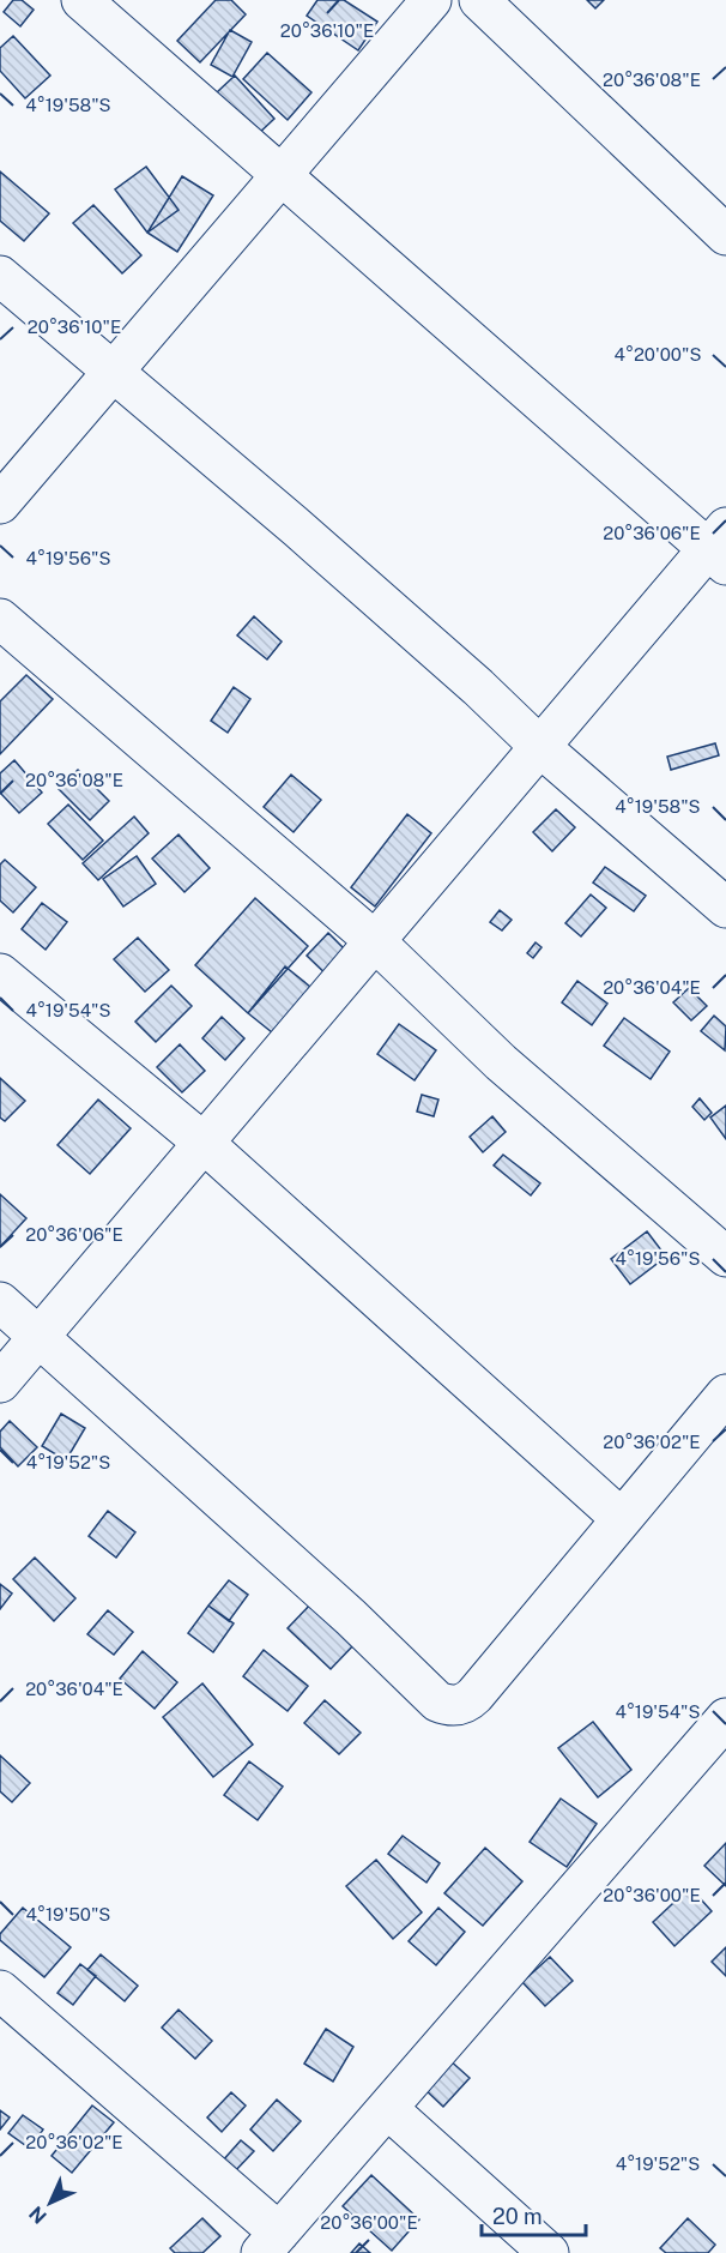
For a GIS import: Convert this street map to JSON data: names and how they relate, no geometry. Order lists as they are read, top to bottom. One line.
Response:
{"scale_bar":"20 m","north":"bottom left","coordinates":["20°36'10\"E","20°36'08\"E","4°19'58\"S","4°20'00\"S","20°36'06\"E","4°19'56\"S","20°36'04\"E","4°19'54\"S","20°36'02\"E","4°19'52\"S","20°36'00\"E","4°19'50\"S"]}
